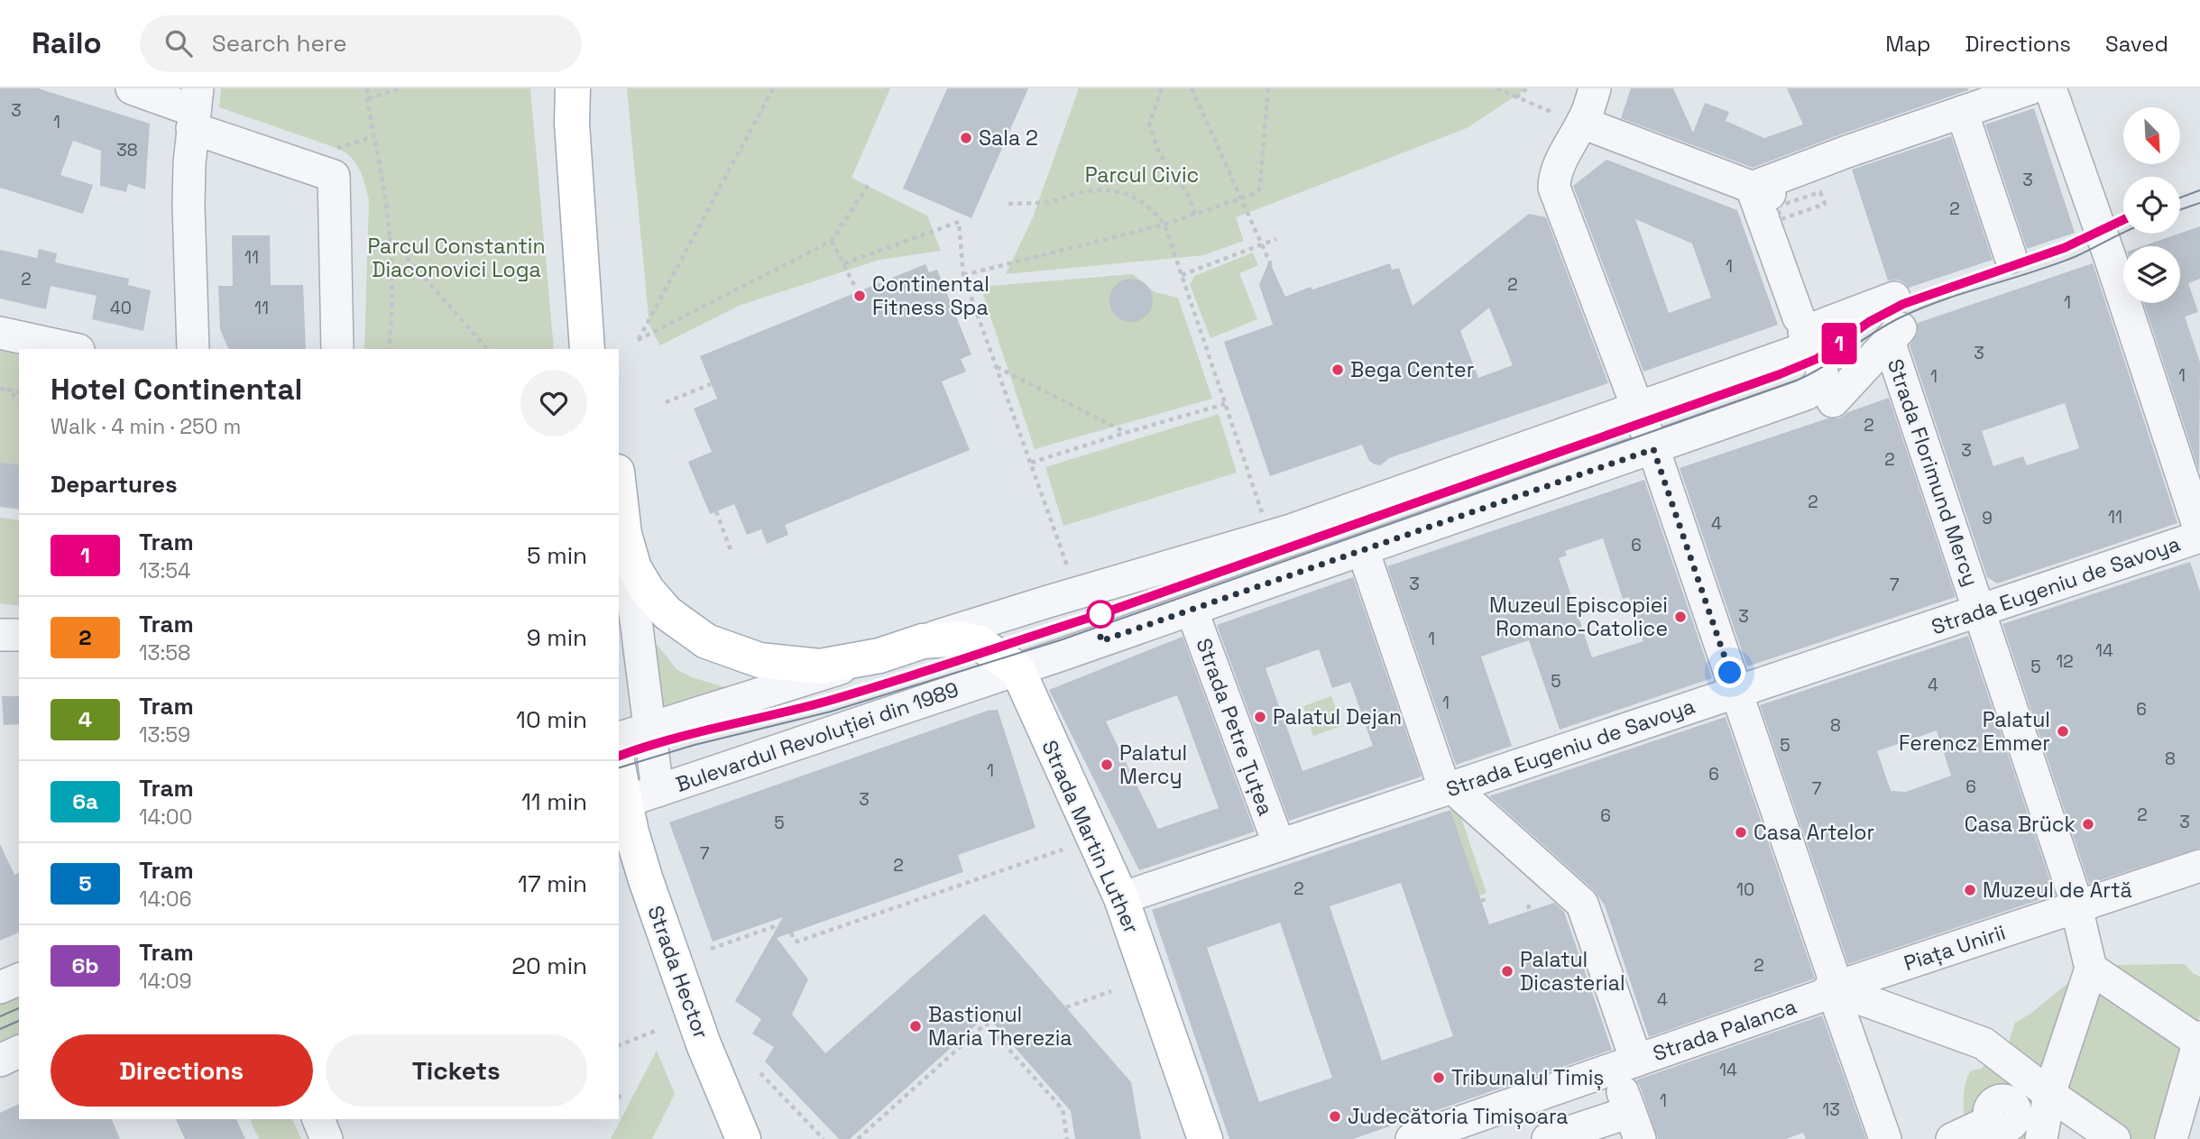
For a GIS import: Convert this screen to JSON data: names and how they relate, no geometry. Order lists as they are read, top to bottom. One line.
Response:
{"streets":{"main road":["Strada Martin Luther","Strada Hector"],"street":["Strada Florimund Mercy","Strada Eugeniu de Savoya","Strada Petre Țuțea","Bulevardul Revoluției din 1989","Piața Unirii","Strada Palanca"]},"crossings":[["Strada Florimund Mercy","Strada Eugeniu de Savoya"],["Strada Florimund Mercy","Piața Unirii"],["Strada Eugeniu de Savoya","Strada Petre Țuțea"],["Strada Eugeniu de Savoya","Strada Martin Luther"],["Strada Petre Țuțea","Bulevardul Revoluției din 1989"],["Bulevardul Revoluției din 1989","Strada Martin Luther"],["Bulevardul Revoluției din 1989","Strada Hector"],["Piața Unirii","Strada Palanca"]],"parks":["Parcul Civic","Parcul Constantin Diaconovici Loga"],"places":["Sala 2","Continental Fitness Spa","Bega Center","Muzeul Episcopiei Romano-Catolice","Palatul Dejan","Palatul Ferencz Emmer","Palatul Mercy","Casa Brück","Casa Artelor","Muzeul de Artă","Palatul Dicasterial","Bastionul Maria Therezia","Tribunalul Timiș","Judecătoria Timișoara"],"lines":["tram line 1"],"house_numbers":["3","1","38","3","2","11","1","2","2","1","40","11","3","1","1","2","3","2","2","11","9","4","6","3","7","3","1","14","12","5","5","4","1","6","8","5","8","1","6","6","7","3","2","6","3","5","7","2","2","10","2","4","14","1","13"],"north":"bottom right","page":{"header":"Railo","search":"Search here","nav":["Map","Directions","Saved"],"on_map":"1","heading":[["Hotel Continental","Walk · 4 min · 250 m"],"Departures"],"list":[{"mark":"1","name":"Tram","note":"13:54","value":"5 min"},{"mark":"2","name":"Tram","note":"13:58","value":"9 min"},{"mark":"4","name":"Tram","note":"13:59","value":"10 min"},{"mark":"6a","name":"Tram","note":"14:00","value":"11 min"},{"mark":"5","name":"Tram","note":"14:06","value":"17 min"},{"mark":"6b","name":"Tram","note":"14:09","value":"20 min"}],"buttons":["Directions","Tickets"]}}
